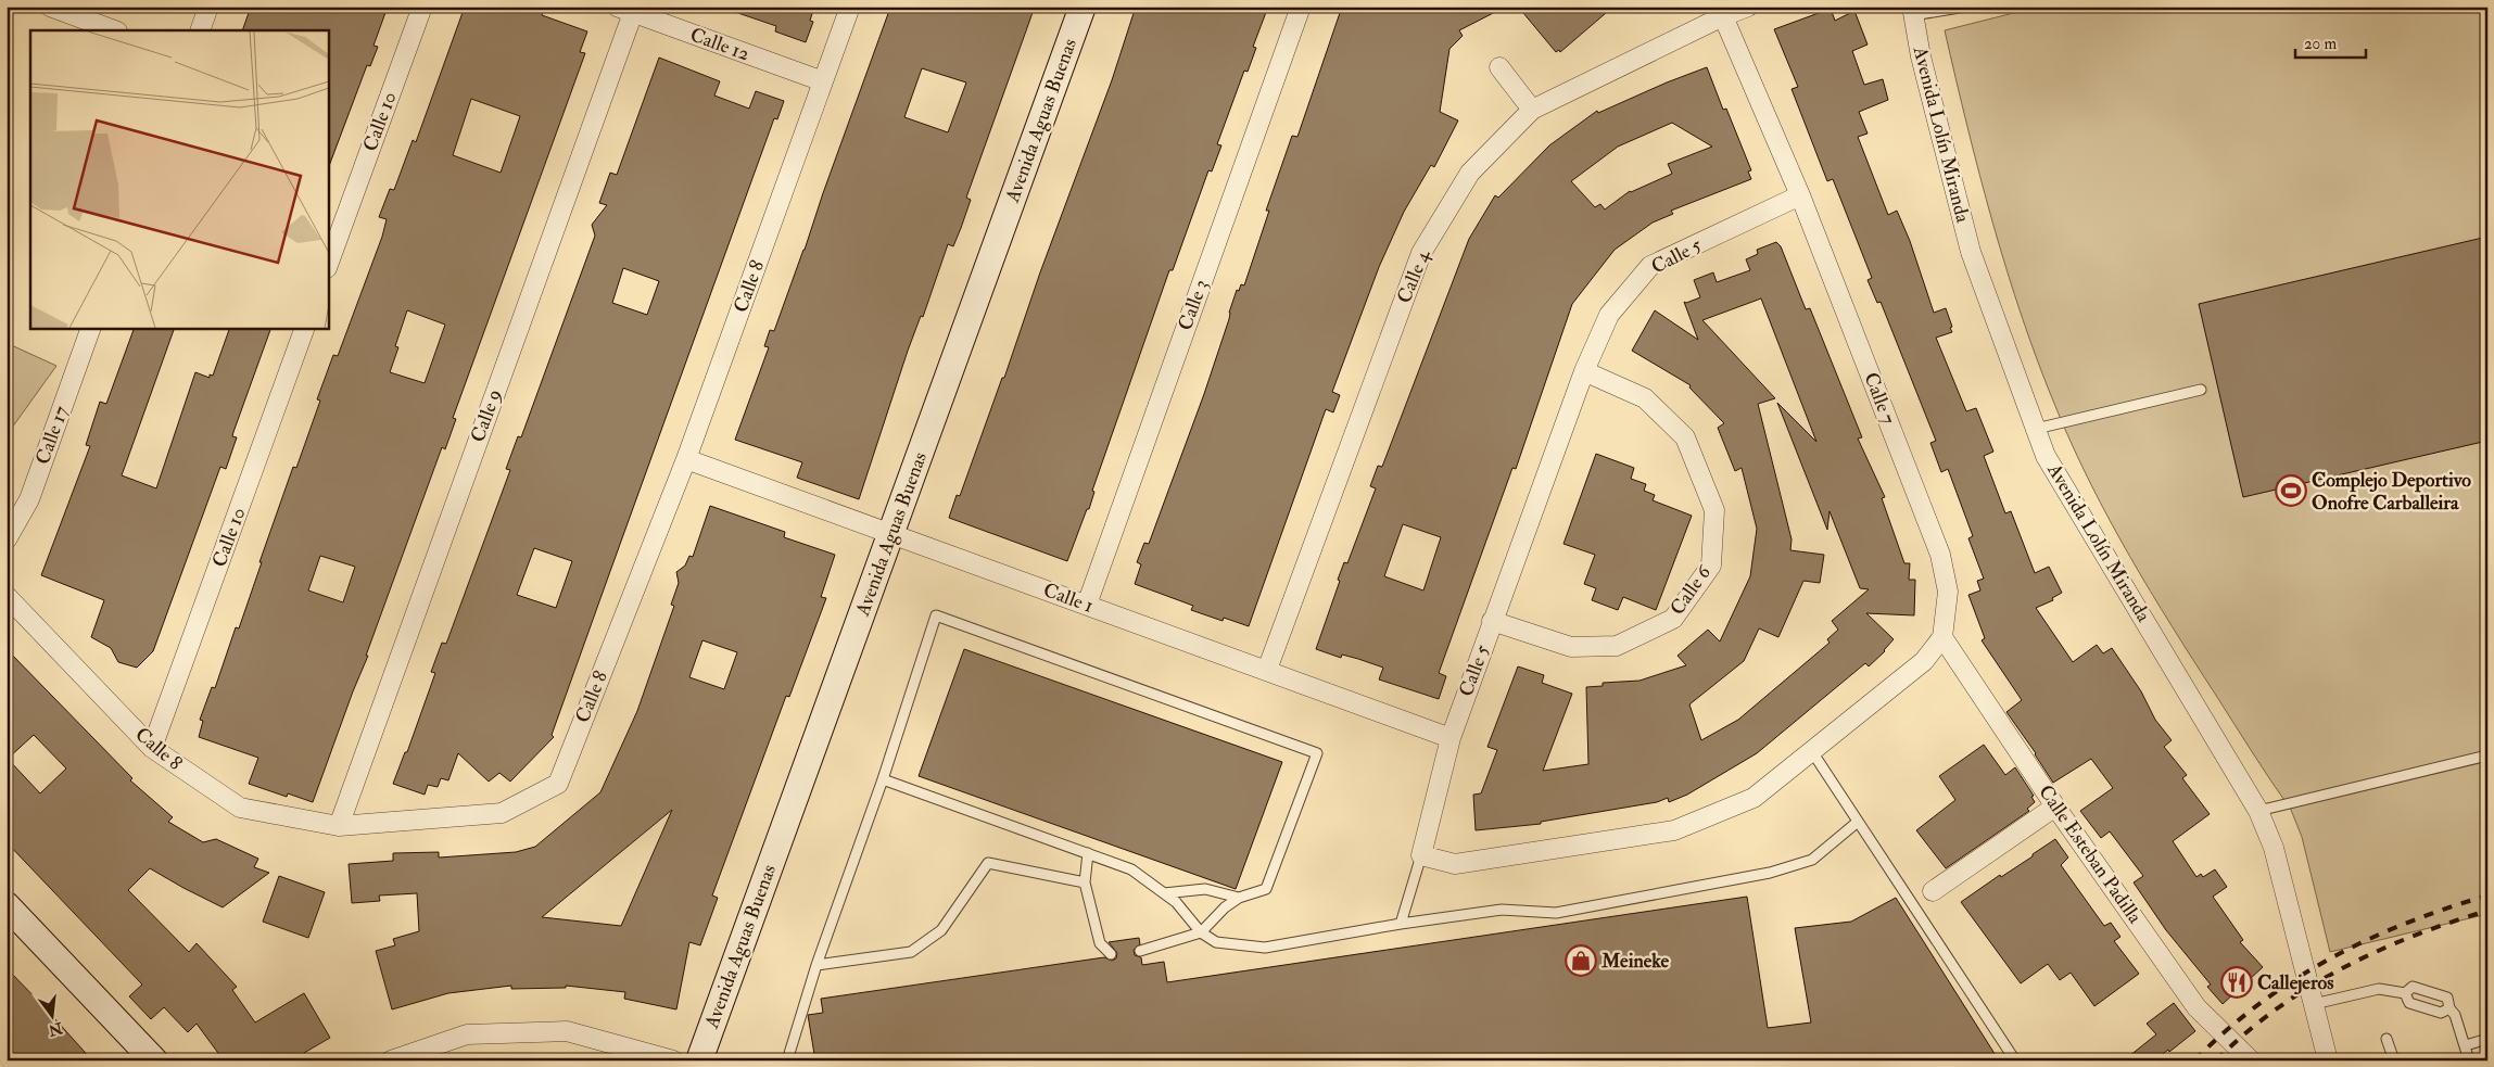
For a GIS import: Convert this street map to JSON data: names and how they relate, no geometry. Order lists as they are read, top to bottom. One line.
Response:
{"streets":{"street":["Calle 12","Avenida Aguas Buenas","Calle 10","Avenida Lolín Miranda","Calle 5","Calle 4","Calle 8","Calle 3","Calle 7","Calle 9","Calle 17","Calle 6","Calle 1","Calle Esteban Padilla"]},"crossings":[["Calle 12","Calle 8"],["Calle 12","Calle 9"],["Avenida Aguas Buenas","Calle 1"],["Calle 10","Calle 8"],["Calle 5","Calle 7"],["Calle 5","Calle 6"],["Calle 5","Calle 1"],["Calle 4","Calle 7"],["Calle 4","Calle 1"],["Calle 8","Calle 9"],["Calle 8","Calle 1"],["Calle 3","Calle 1"],["Calle 7","Calle Esteban Padilla"]],"places":{"sports":["Complejo Deportivo Onofre Carballeira"],"shop":["Meineke"],"restaurant":["Callejeros"]},"scale_bar":"20 m","north":"bottom"}
